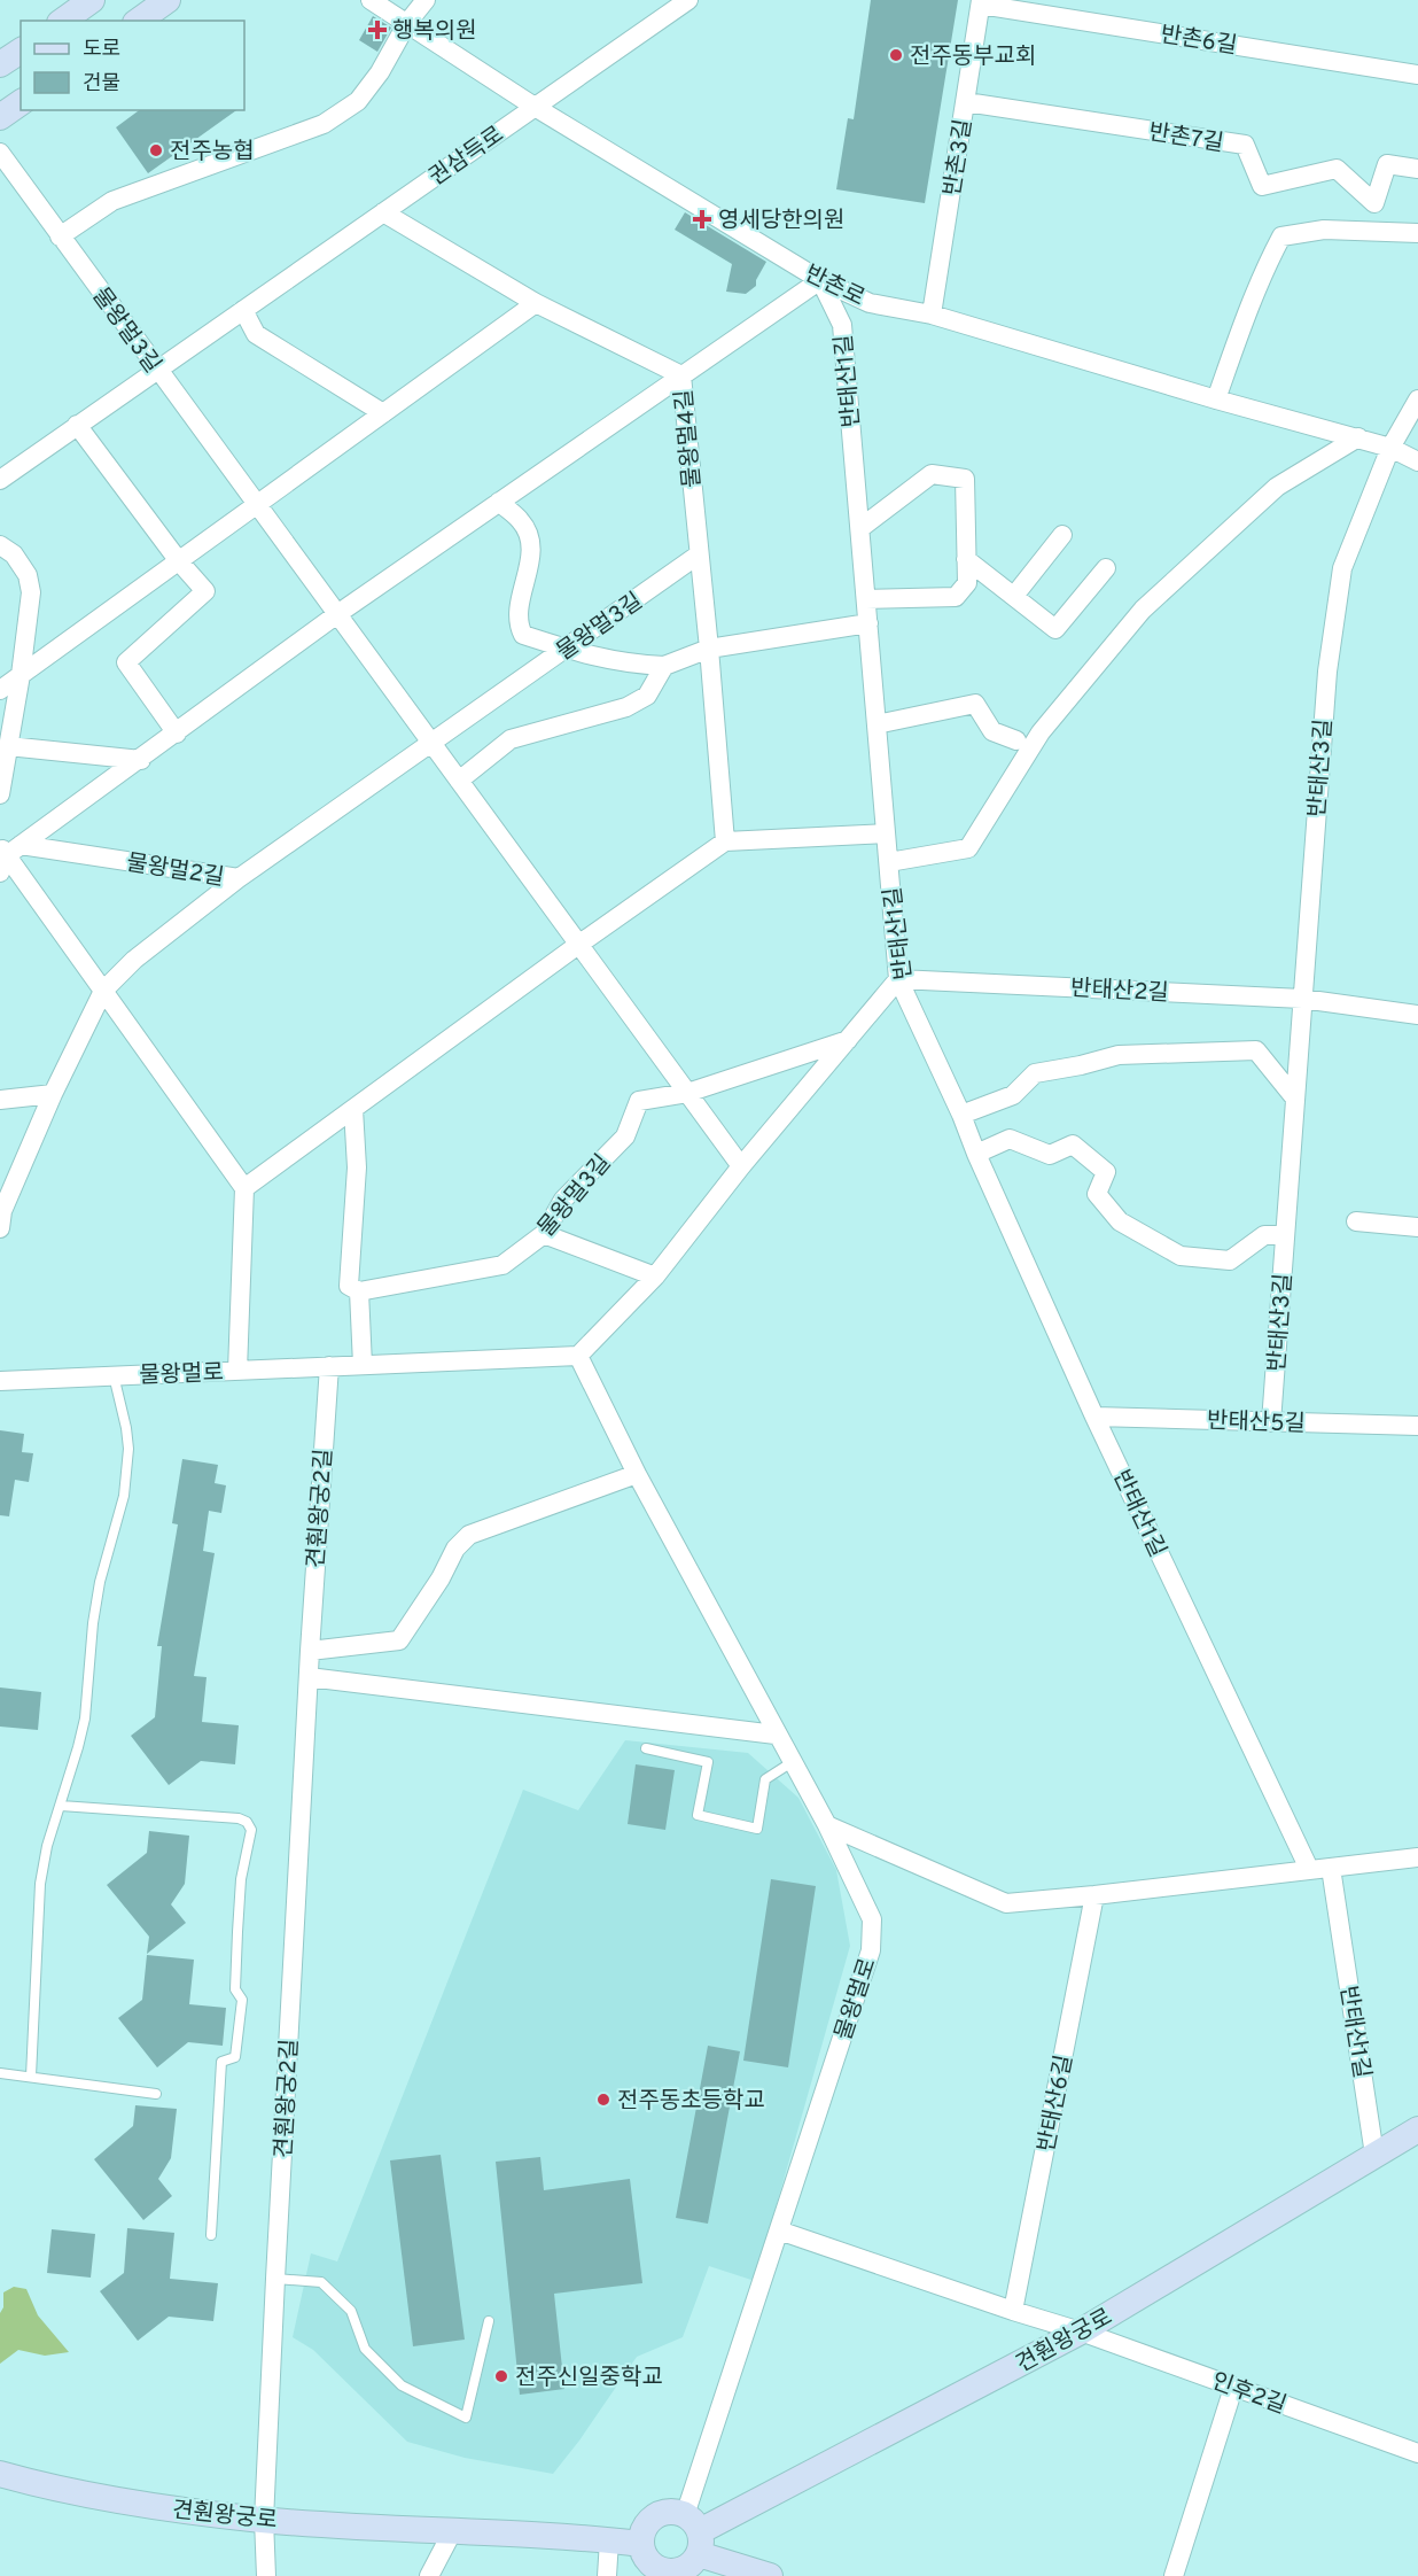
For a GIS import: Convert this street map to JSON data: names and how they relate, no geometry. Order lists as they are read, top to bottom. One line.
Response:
{"streets":{"street":["반촌6길","반촌7길","권삼득로","반촌3길","반촌로","물왕멀3길","반태산1길","물왕멀4길","반태산3길","물왕멀2길","반태산2길","물왕멀로","반태산5길","견훤왕궁2길","반태산6길","견훤왕궁로","인후2길"]},"crossings":[["반촌6길","반촌3길"],["반촌7길","반촌3길"],["권삼득로","반촌로"],["권삼득로","물왕멀3길"],["권삼득로","물왕멀4길"],["반촌3길","반촌로"],["반촌로","반태산1길"],["반촌로","반태산3길"],["물왕멀3길","물왕멀4길"],["물왕멀3길","물왕멀2길"],["반태산1길","반태산2길"],["반태산1길","반태산5길"],["반태산1길","견훤왕궁로"],["반태산3길","반태산2길"],["반태산3길","반태산5길"],["물왕멀로","견훤왕궁2길"],["물왕멀로","견훤왕궁로"],["물왕멀로","인후2길"],["견훤왕궁2길","견훤왕궁로"],["반태산6길","인후2길"],["견훤왕궁로","인후2길"]],"places":{"health":["행복의원","영세당한의원"],"other":["전주동부교회","전주농협","전주동초등학교","전주신일중학교"]},"legend":["도로","건물"]}
